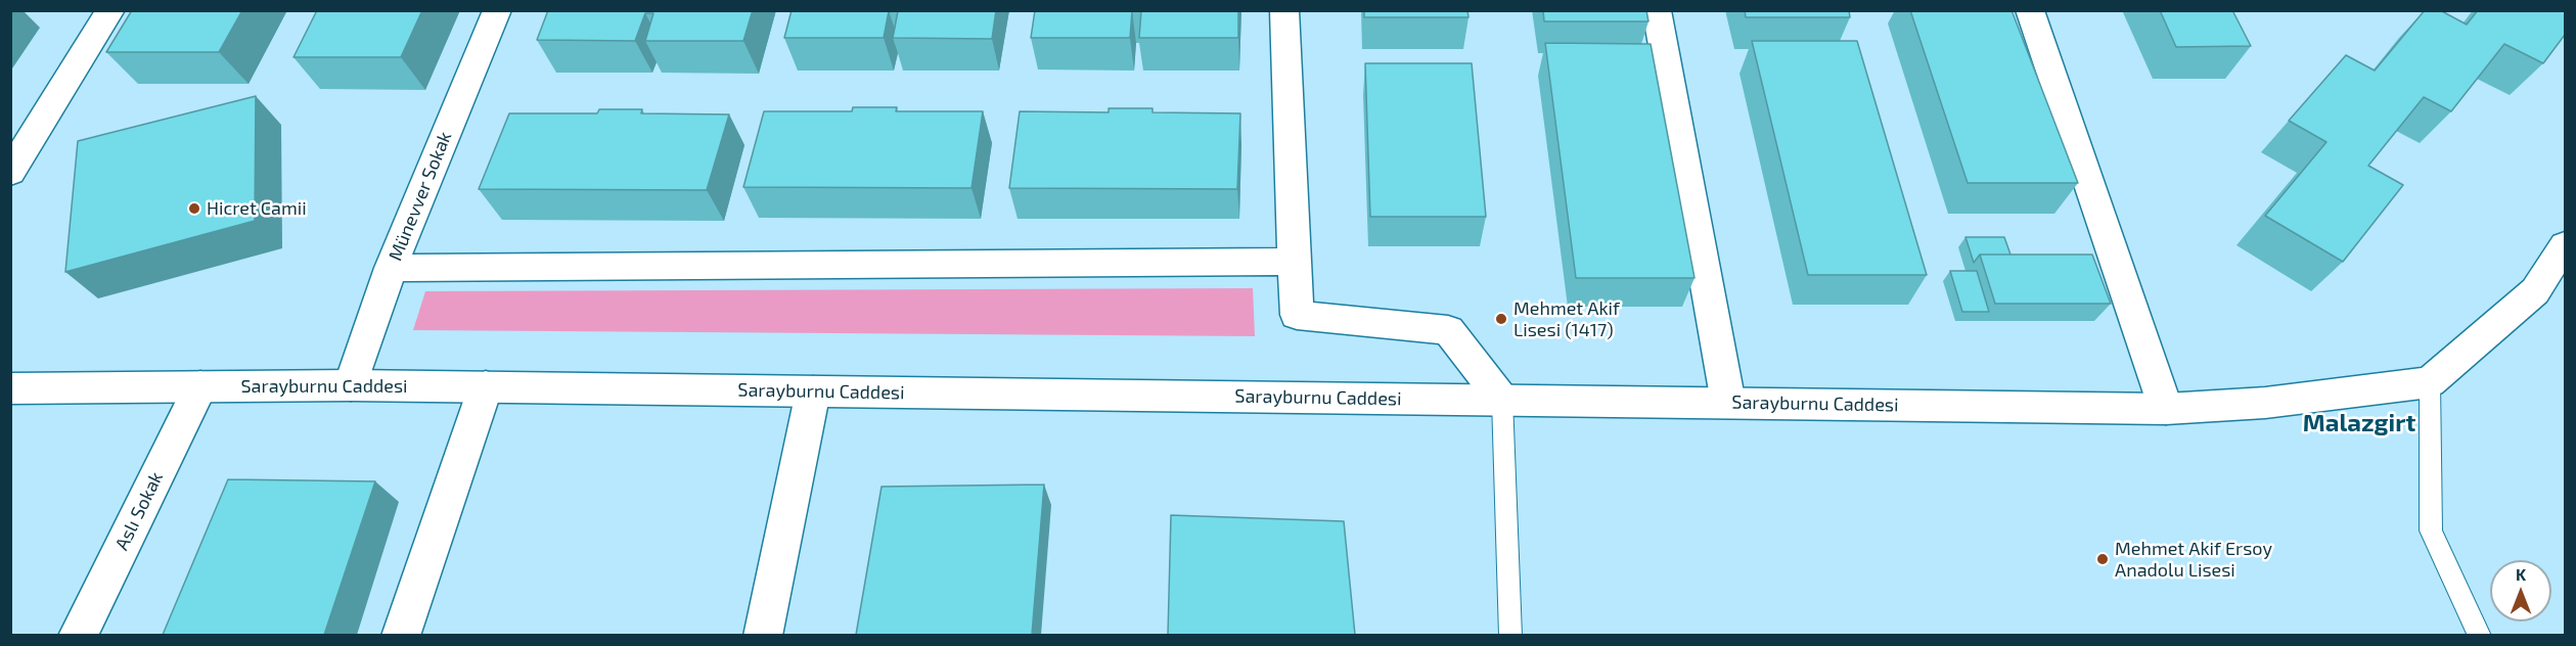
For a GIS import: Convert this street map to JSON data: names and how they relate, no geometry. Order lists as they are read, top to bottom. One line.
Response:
{"streets":{"street":["Münevver Sokak","Sarayburnu Caddesi","Aslı Sokak"]},"crossings":[["Münevver Sokak","Sarayburnu Caddesi"],["Sarayburnu Caddesi","Aslı Sokak"]],"districts":["Malazgirt"],"places":["Hicret Camii","Mehmet Akif Lisesi (1417)","Mehmet Akif Ersoy Anadolu Lisesi"],"north":"top"}
